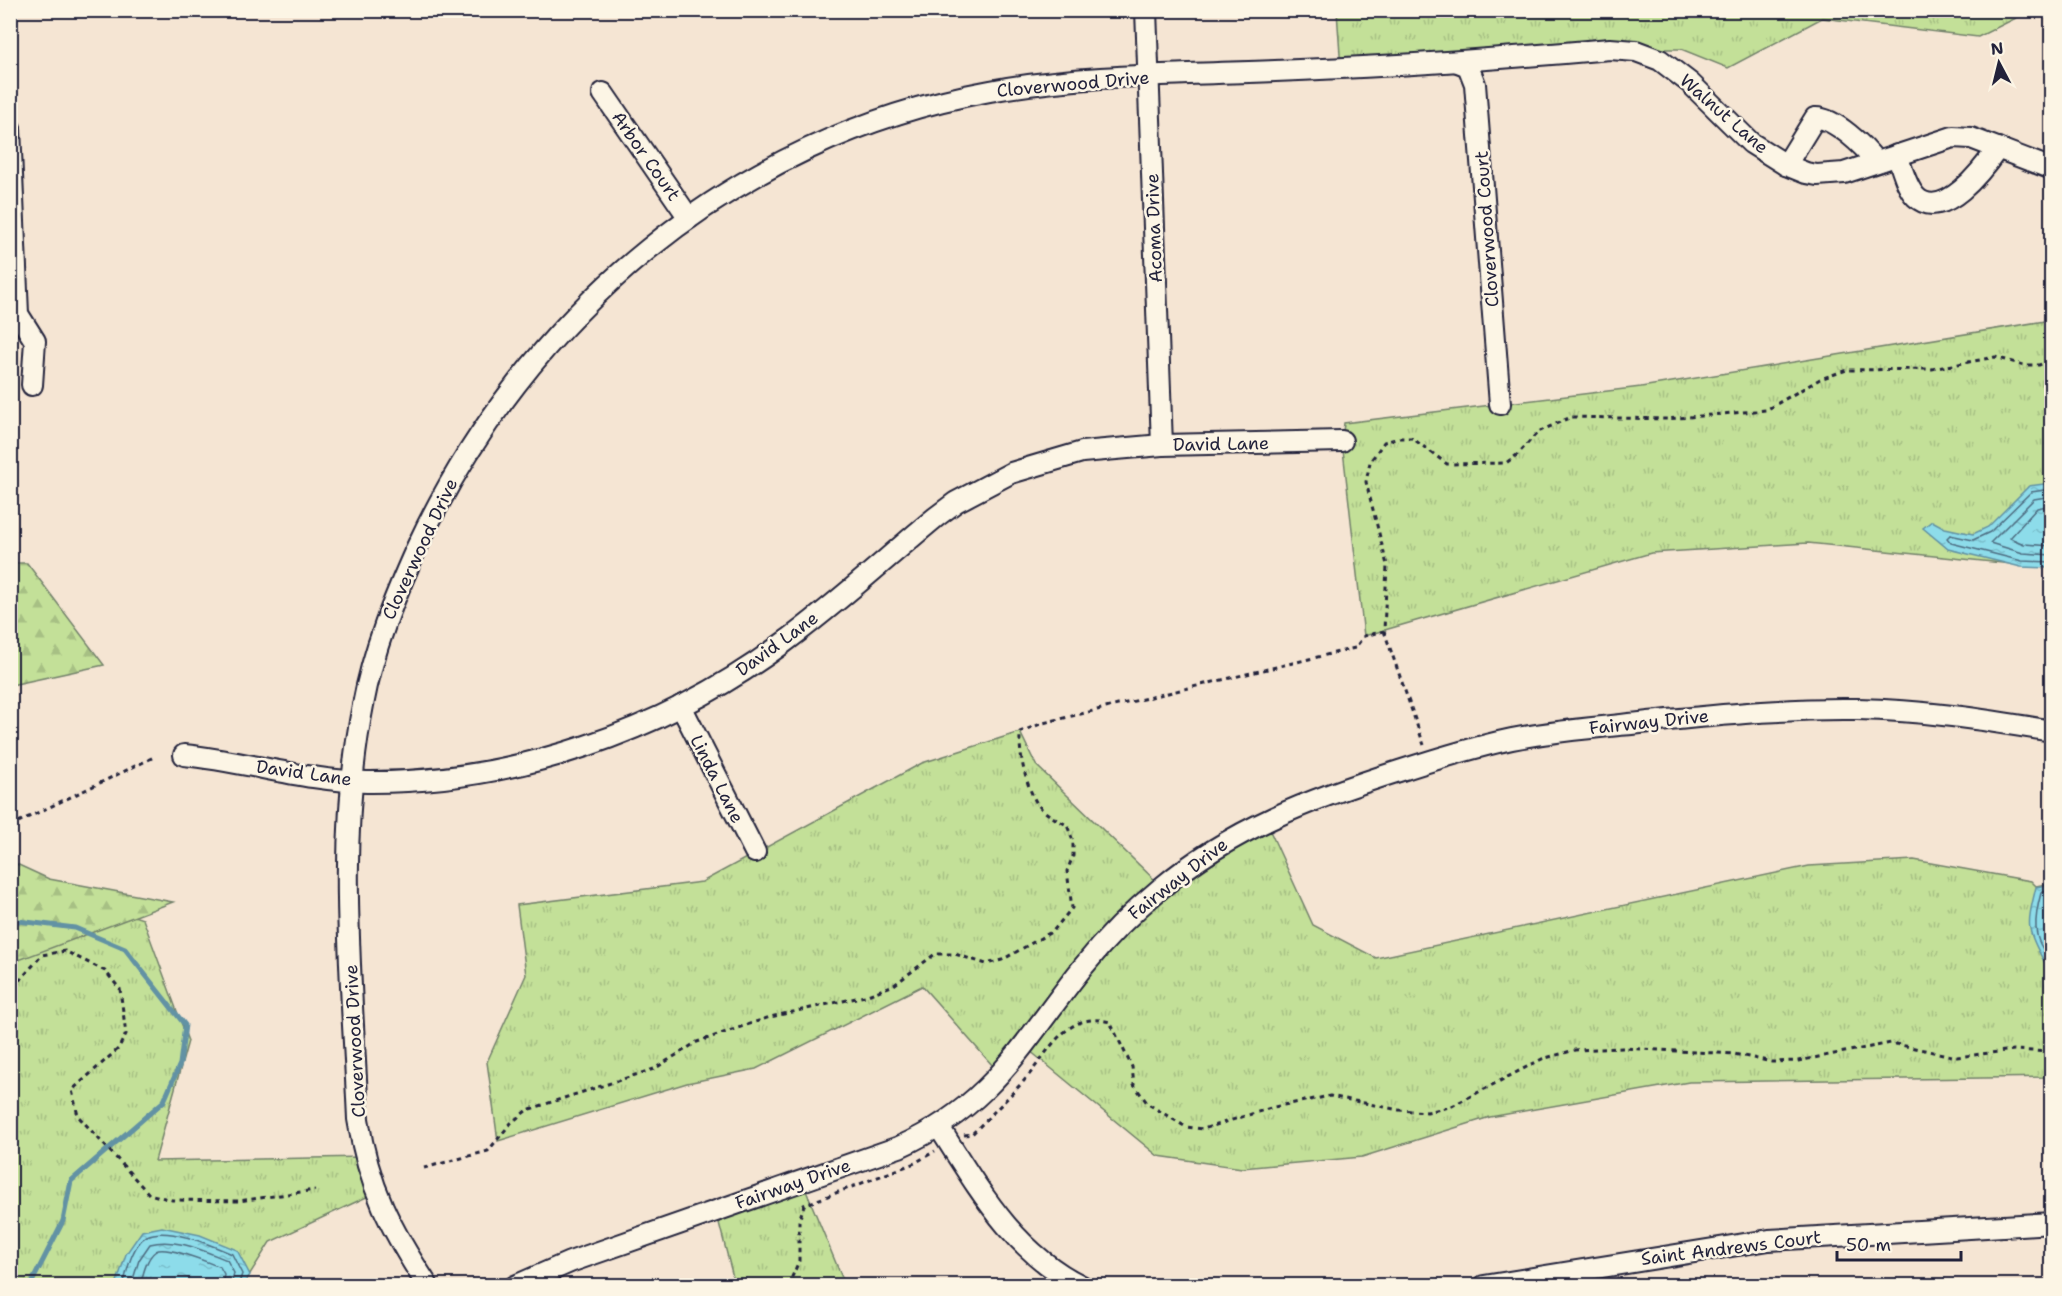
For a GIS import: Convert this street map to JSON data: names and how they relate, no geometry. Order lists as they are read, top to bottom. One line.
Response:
{"streets":{"street":["Cloverwood Drive","Walnut Lane","Arbor Court","Acoma Drive","Cloverwood Court","David Lane","Fairway Drive","Linda Lane","Saint Andrews Court"]},"crossings":[["Cloverwood Drive","Walnut Lane"],["Cloverwood Drive","Arbor Court"],["Cloverwood Drive","Acoma Drive"],["Cloverwood Drive","Cloverwood Court"],["Cloverwood Drive","David Lane"],["Walnut Lane","Cloverwood Court"],["Acoma Drive","David Lane"],["David Lane","Linda Lane"]],"scale_bar":"50 m","north":"top"}
